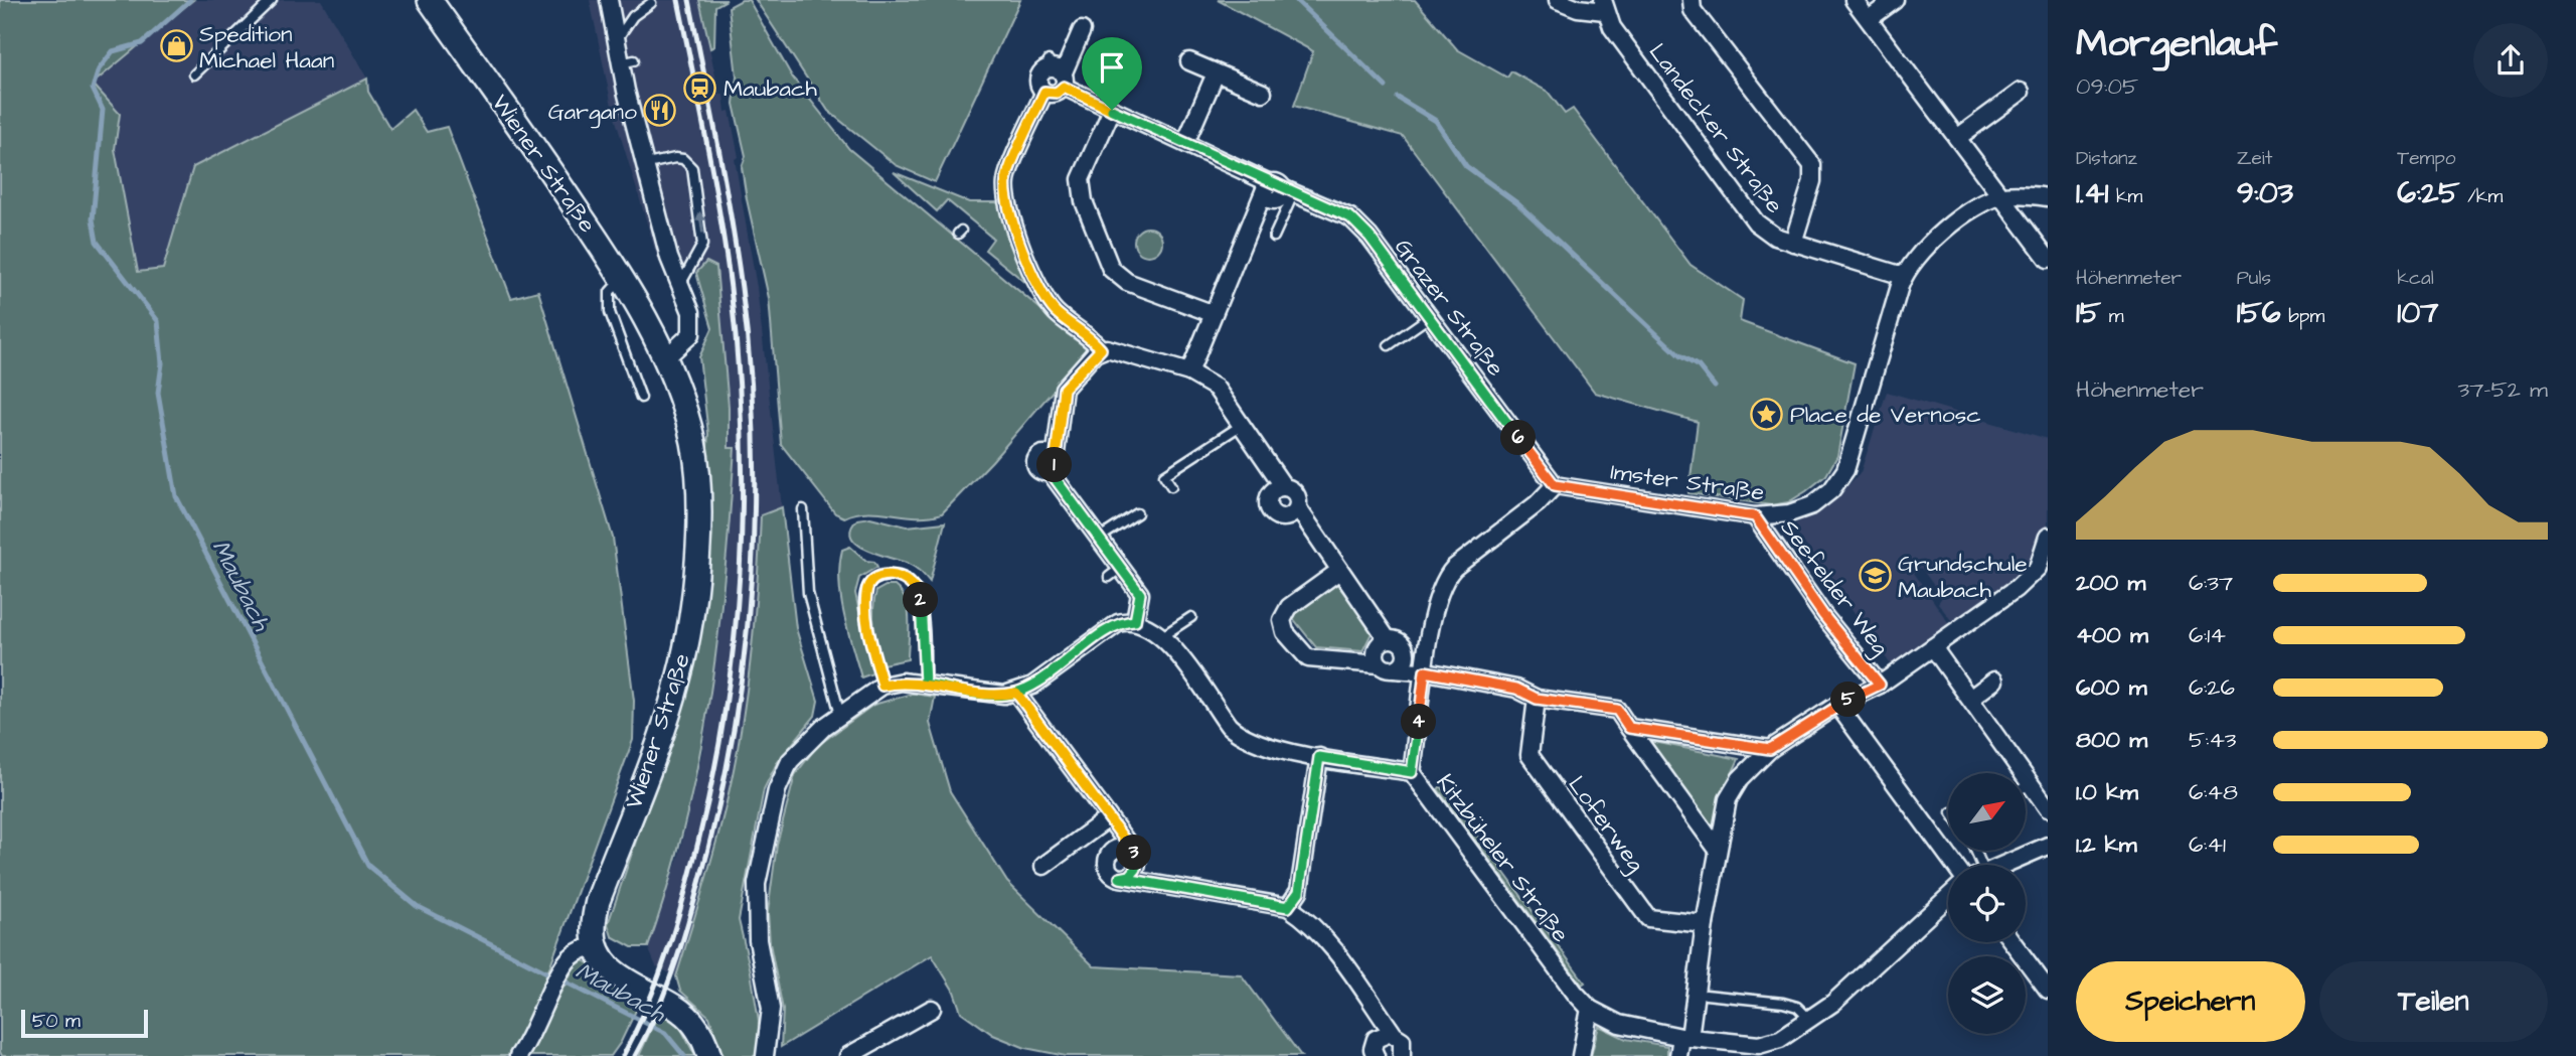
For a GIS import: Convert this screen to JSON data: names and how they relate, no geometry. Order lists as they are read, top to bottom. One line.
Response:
{"streets":{"street":["Landecker Straße","Wiener Straße","Grazer Straße","Imster Straße","Seefelder Weg","Loferweg","Kitzbüheler Straße"]},"crossings":[["Landecker Straße","Imster Straße"],["Grazer Straße","Imster Straße"],["Imster Straße","Seefelder Weg"]],"water":["Maubach"],"places":{"shop":["Spedition Michael Haan"],"station":["Maubach"],"restaurant":["Gargano"],"place":["Place de Vernosc"],"school or university":["Grundschule Maubach"]},"scale_bar":"50 m","north":"top right","page":{"heading":["Morgenlauf","09:05"],"stats":[["Distanz","1.41 km"],["Zeit","9:03"],["Tempo","6:25 /km"],["Höhenmeter","15 m"],["Puls","156 bpm"],["kcal","107"]],"chart":["Höhenmeter","37–52 m"],"pins":["6","1","2","5","4","3"],"list":[{"name":"200 m","note":"6:37"},{"name":"400 m","note":"6:14"},{"name":"600 m","note":"6:26"},{"name":"800 m","note":"5:43"},{"name":"1.0 km","note":"6:48"},{"name":"1.2 km","note":"6:41"}],"buttons":["Speichern","Teilen"],"scale":"50 m"}}
